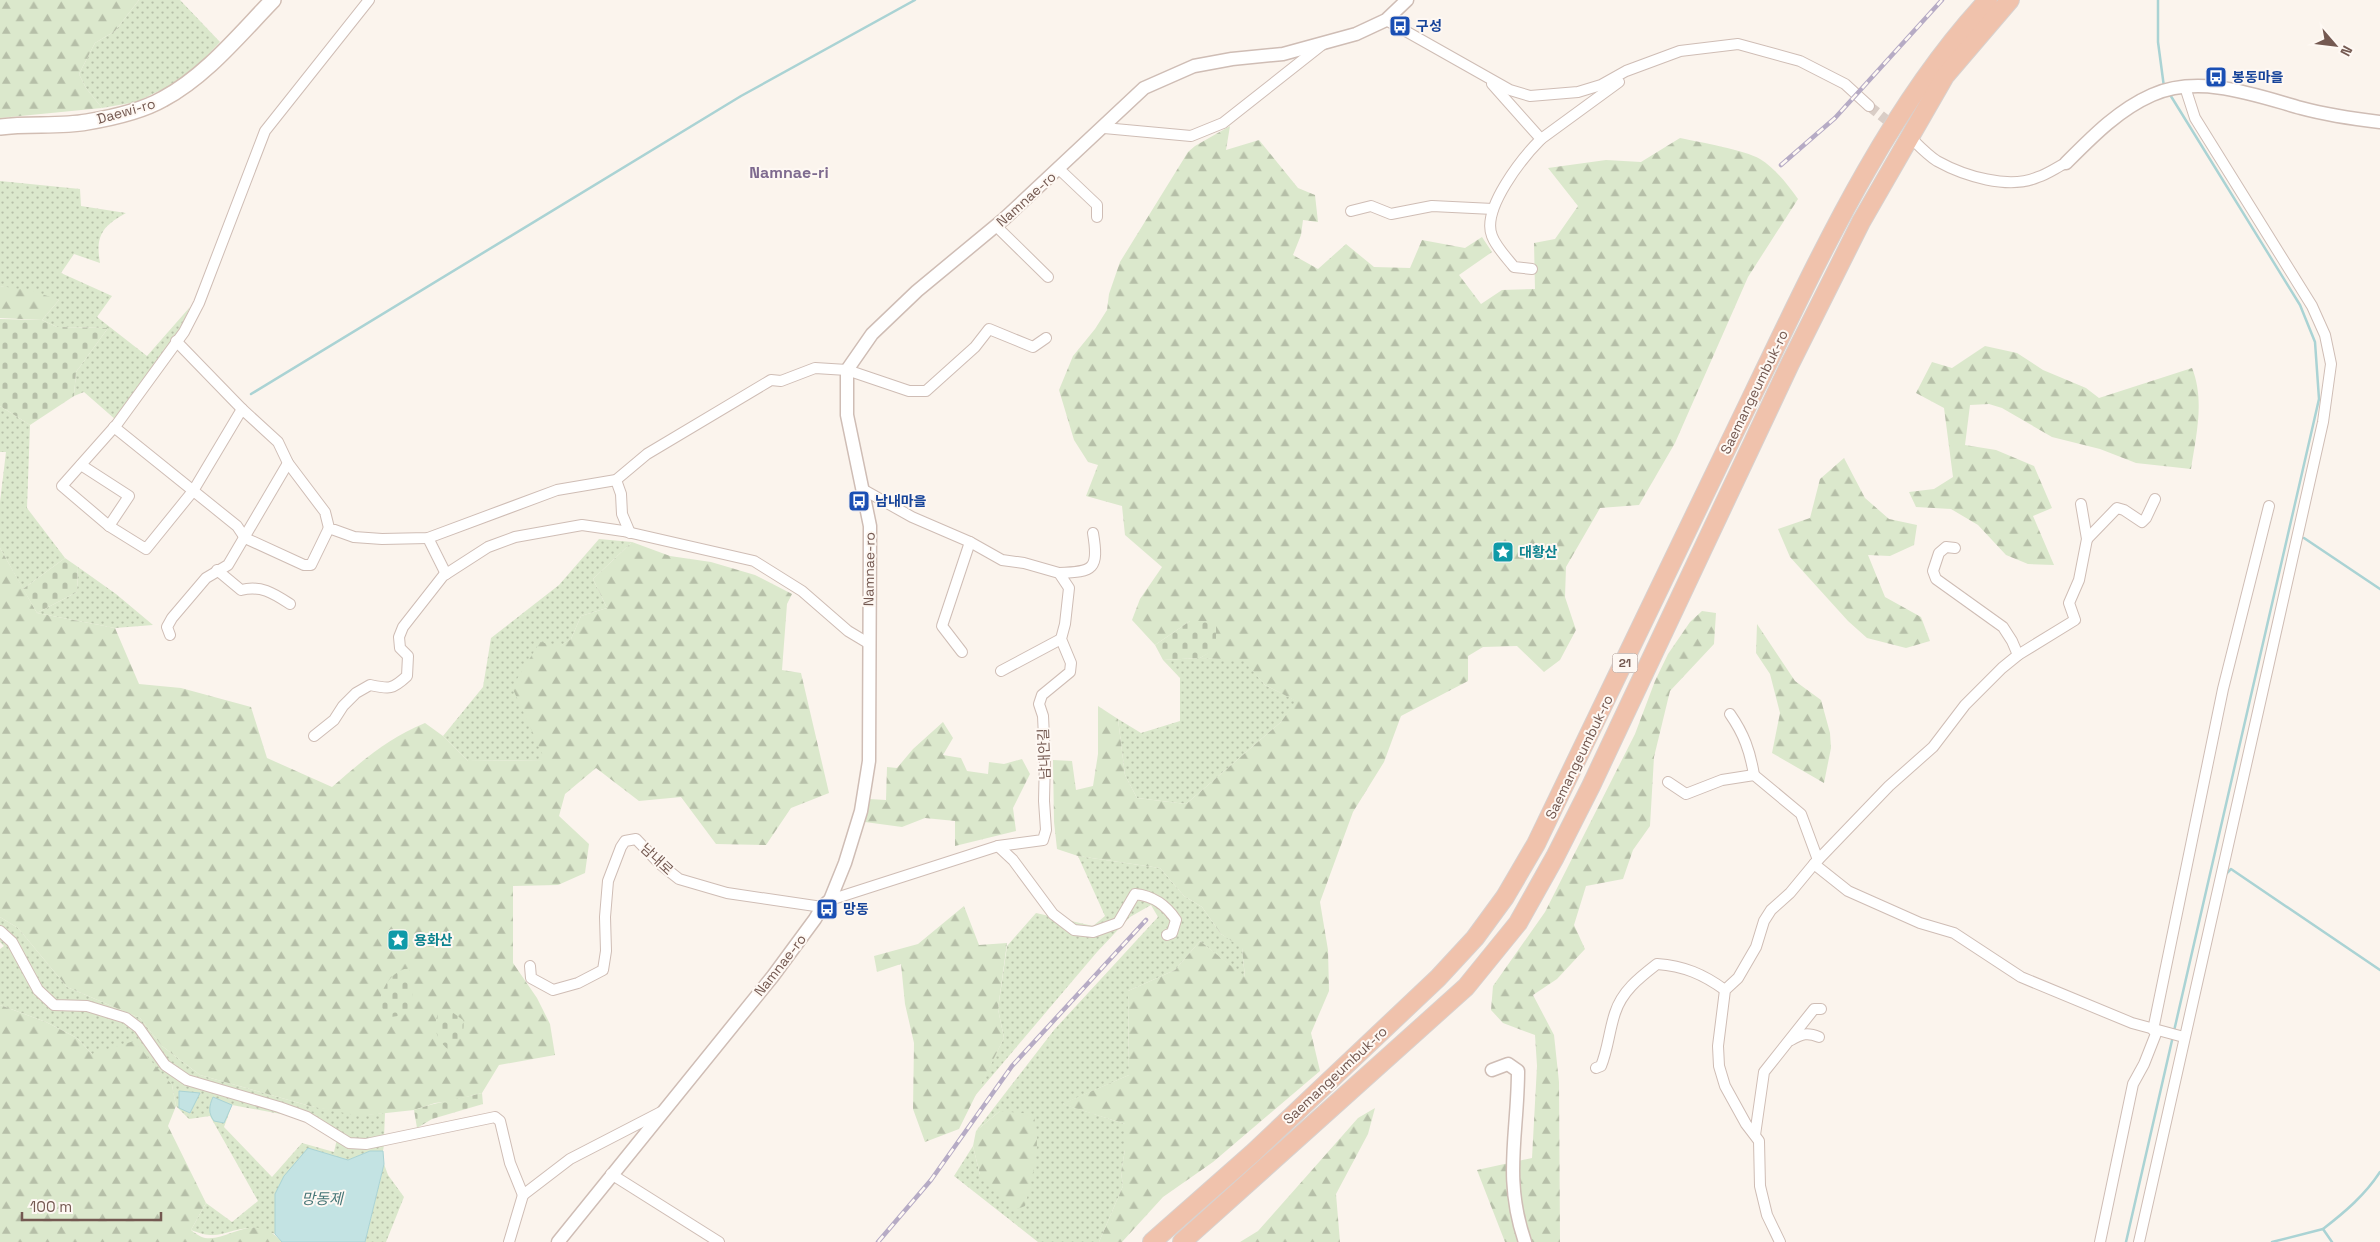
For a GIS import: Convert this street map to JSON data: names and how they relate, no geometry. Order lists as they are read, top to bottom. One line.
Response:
{"streets":{"highway":["Saemangeumbuk-ro","21"],"main road":["Daewi-ro"],"street":["Namnae-ro","남내안길","남내로"]},"crossings":[["Namnae-ro","남내안길"],["Namnae-ro","남내로"],["남내안길","남내로"]],"districts":["Namnae-ri"],"water":["망동제"],"places":{"bus stop":["구성","봉동마을","남내마을","망동"],"place":["대황산","용화산"]},"scale_bar":"100 m","north":"bottom right"}
